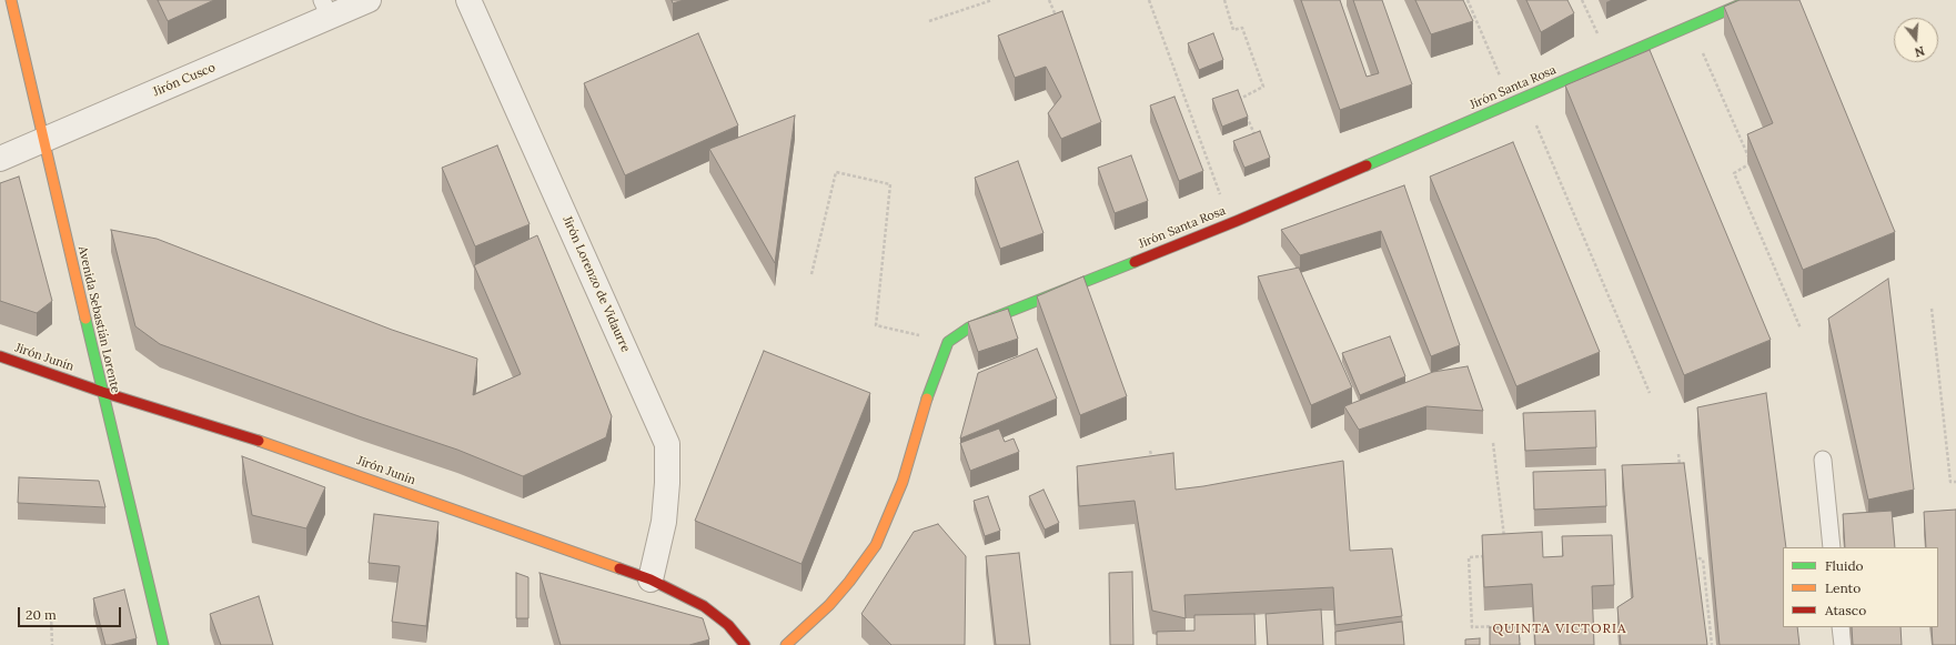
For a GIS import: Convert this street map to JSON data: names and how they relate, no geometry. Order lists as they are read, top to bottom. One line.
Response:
{"streets":{"street":["Jirón Cusco","Jirón Santa Rosa","Jirón Lorenzo de Vidaurre","Avenida Sebastián Lorente","Jirón Junín"]},"crossings":[["Jirón Cusco","Avenida Sebastián Lorente"],["Jirón Lorenzo de Vidaurre","Jirón Junín"],["Avenida Sebastián Lorente","Jirón Junín"]],"districts":["QUINTA VICTORIA"],"legend":["Fluido","Lento","Atasco"],"scale_bar":"20 m","north":"bottom"}
